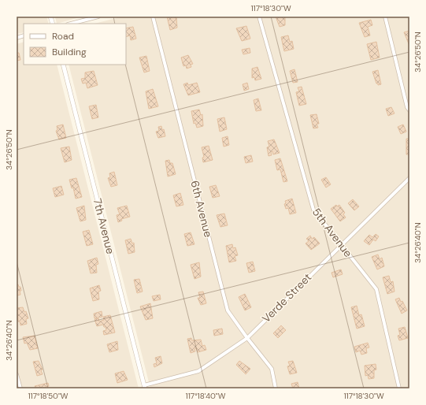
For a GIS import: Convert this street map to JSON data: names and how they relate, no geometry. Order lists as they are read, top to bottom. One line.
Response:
{"streets":{"street":["6th Avenue","7th Avenue","5th Avenue","Verde Street"]},"crossings":[["6th Avenue","Verde Street"],["7th Avenue","Verde Street"],["5th Avenue","Verde Street"]],"legend":["Road","Building"],"coordinates":["117°18'30\"W","34°26'50\"N","34°26'40\"N","117°18'50\"W","117°18'40\"W"]}
